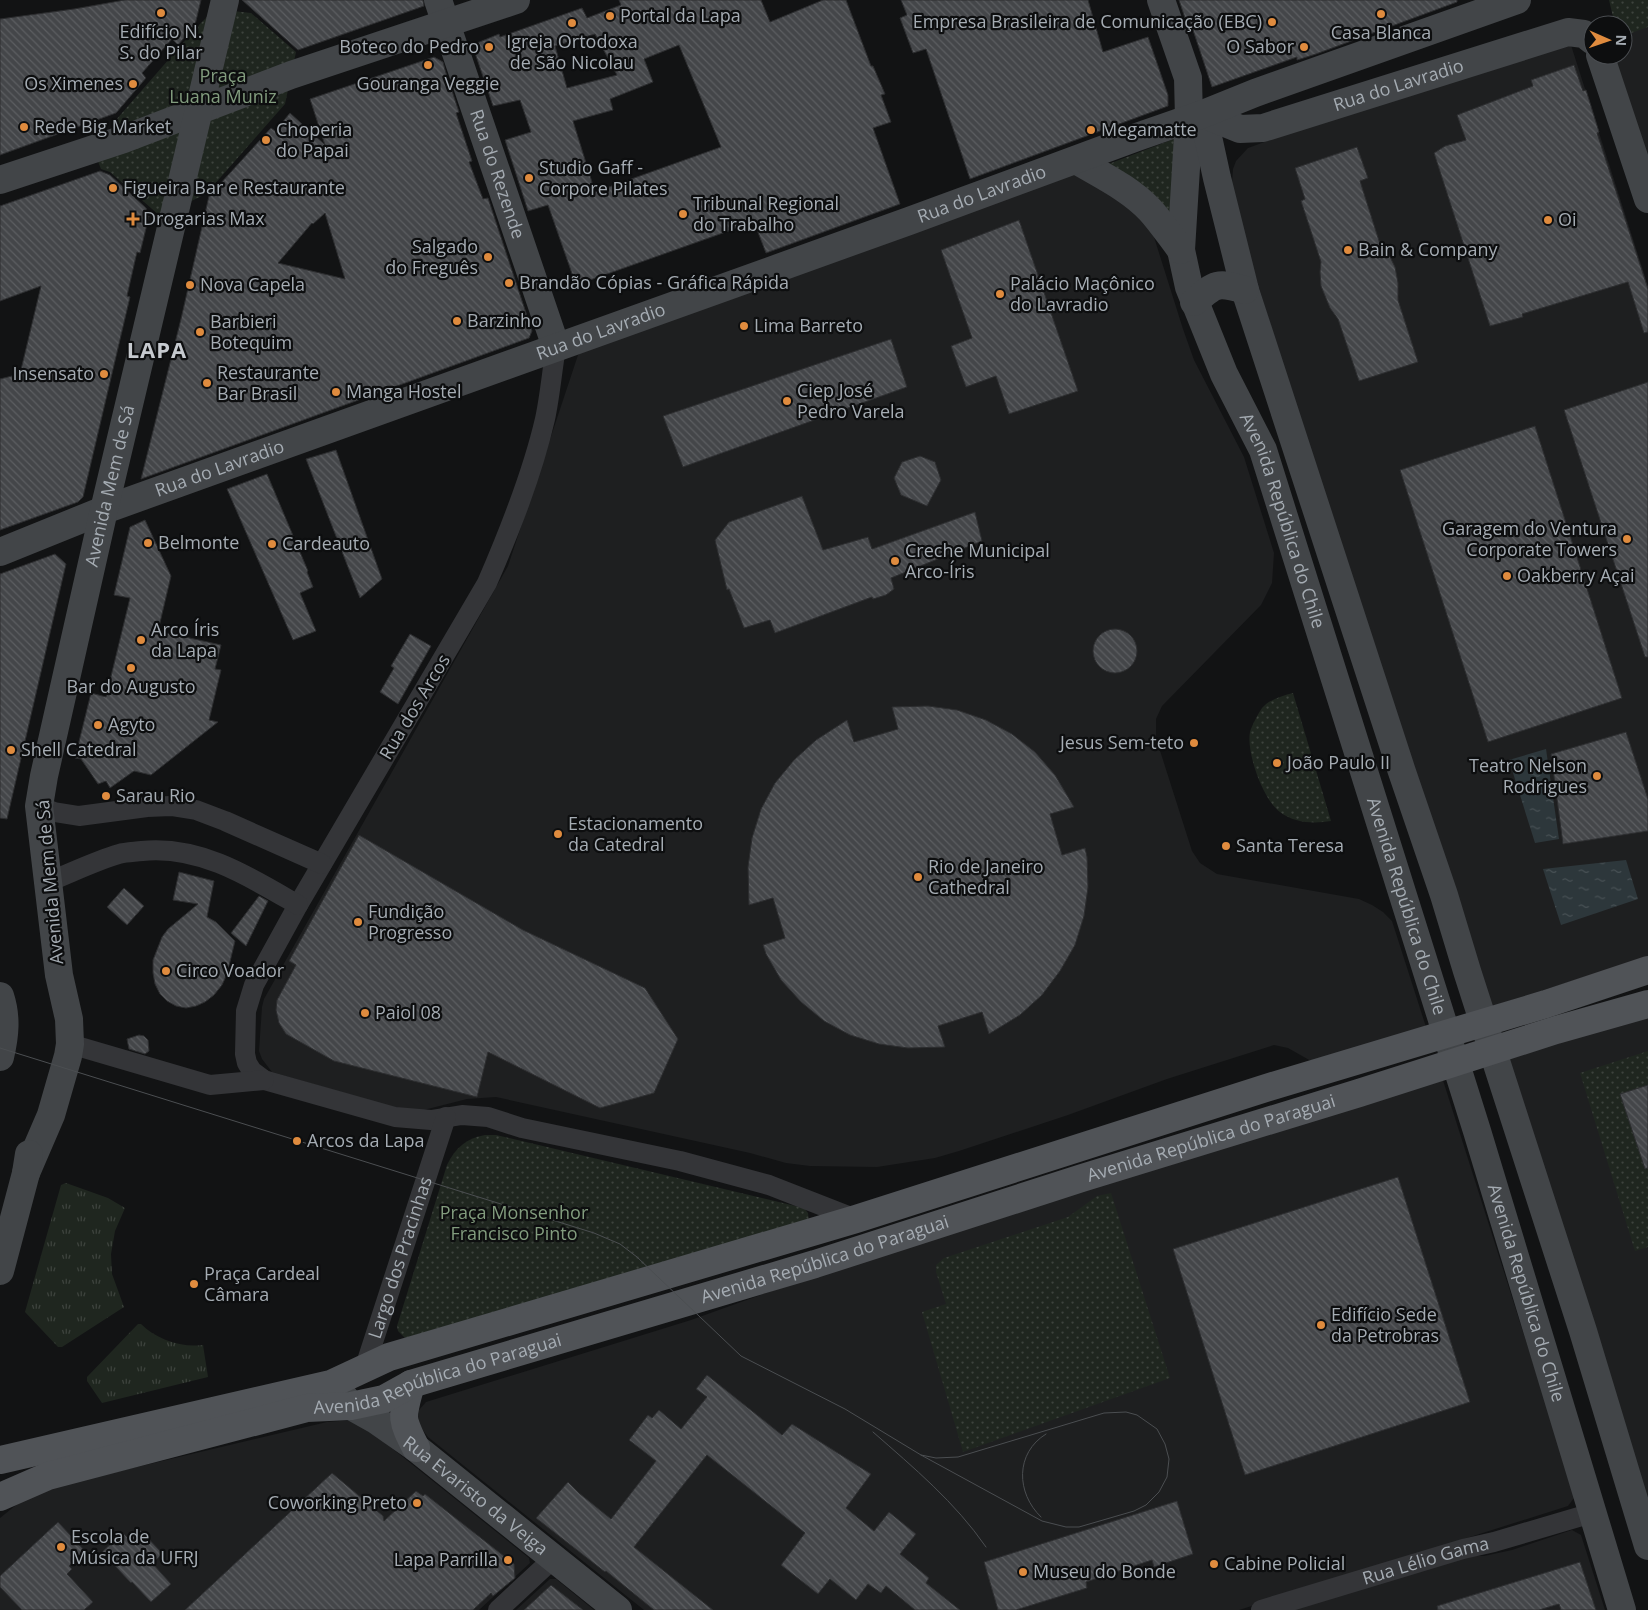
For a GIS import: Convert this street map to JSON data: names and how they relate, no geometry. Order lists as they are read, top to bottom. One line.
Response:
{"streets":{"main road":["Rua do Lavradio","Rua do Rezende","Avenida Mem de Sá","Avenida República do Chile","Avenida República do Paraguai","Rua Evaristo da Veiga"],"street":["Rua dos Arcos","Largo dos Pracinhas","Rua Lélio Gama"]},"crossings":[["Rua do Lavradio","Rua do Rezende"],["Rua do Lavradio","Avenida Mem de Sá"],["Rua do Lavradio","Avenida República do Chile"],["Rua do Lavradio","Rua dos Arcos"],["Rua do Rezende","Rua dos Arcos"],["Avenida República do Chile","Rua Lélio Gama"],["Avenida República do Paraguai","Largo dos Pracinhas"],["Avenida República do Paraguai","Rua Evaristo da Veiga"]],"districts":["LAPA"],"parks":["Praça Luana Muniz","Praça Monsenhor Francisco Pinto"],"places":{"other":["Edifício N. S. do Pilar","Casa Blanca","Portal da Lapa","Empresa Brasileira de Comunicação (EBC)","Igreja Ortodoxa de São Nicolau","Boteco do Pedro","O Sabor","Gouranga Veggie","Os Ximenes","Rede Big Market","Megamatte","Choperia do Papai","Studio Gaff - Corpore Pilates","Figueira Bar e Restaurante","Tribunal Regional do Trabalho","Oi","Bain & Company","Salgado do Freguês","Brandão Cópias - Gráfica Rápida","Nova Capela","Palácio Maçônico do Lavradio","Barzinho","Lima Barreto","Barbieri Botequim","Insensato","Restaurante Bar Brasil","Manga Hostel","Ciep José Pedro Varela","Garagem do Ventura Corporate Towers","Belmonte","Cardeauto","Creche Municipal Arco-Íris","Oakberry Açai","Arco Íris da Lapa","Bar do Augusto","Agyto","Jesus Sem-teto","Shell Catedral","João Paulo II","Teatro Nelson Rodrigues","Sarau Rio","Estacionamento da Catedral","Santa Teresa","Rio de Janeiro Cathedral","Fundição Progresso","Circo Voador","Paiol 08","Arcos da Lapa","Praça Cardeal Câmara","Edifício Sede da Petrobras","Coworking Preto","Escola de Música da UFRJ","Lapa Parrilla","Cabine Policial","Museu do Bonde"],"health":["Drogarias Max"]},"north":"right"}
